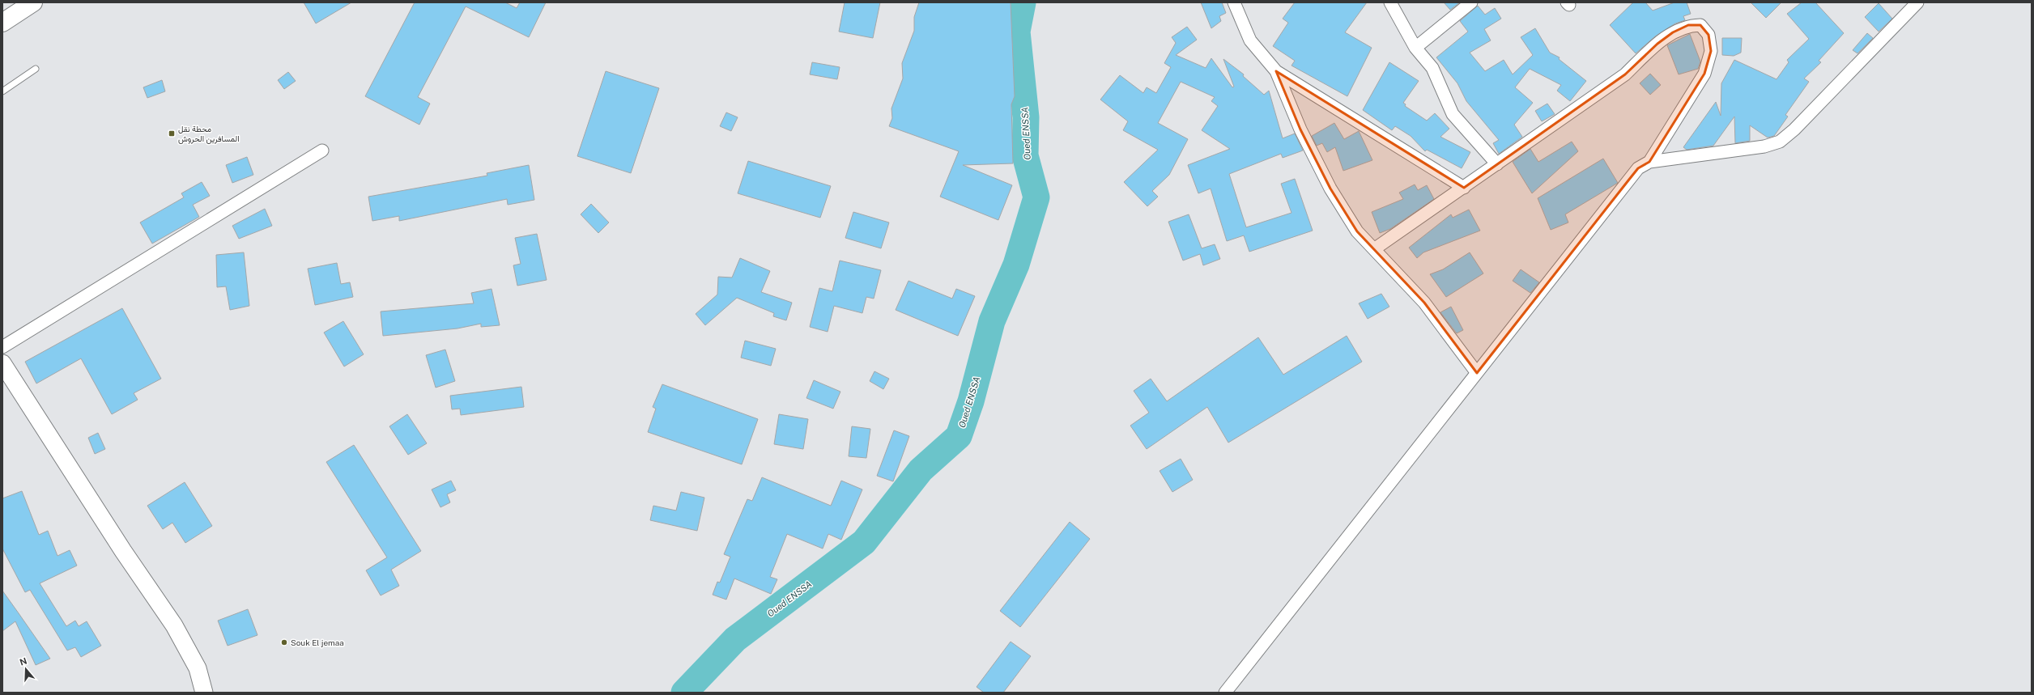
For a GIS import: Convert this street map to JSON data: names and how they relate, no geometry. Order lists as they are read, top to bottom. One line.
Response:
{"water":["Oued ENSSA"],"places":{"transit":["محطة نقل المسافرين الحروش"],"other":["Souk El jemaa"]},"north":"top"}
